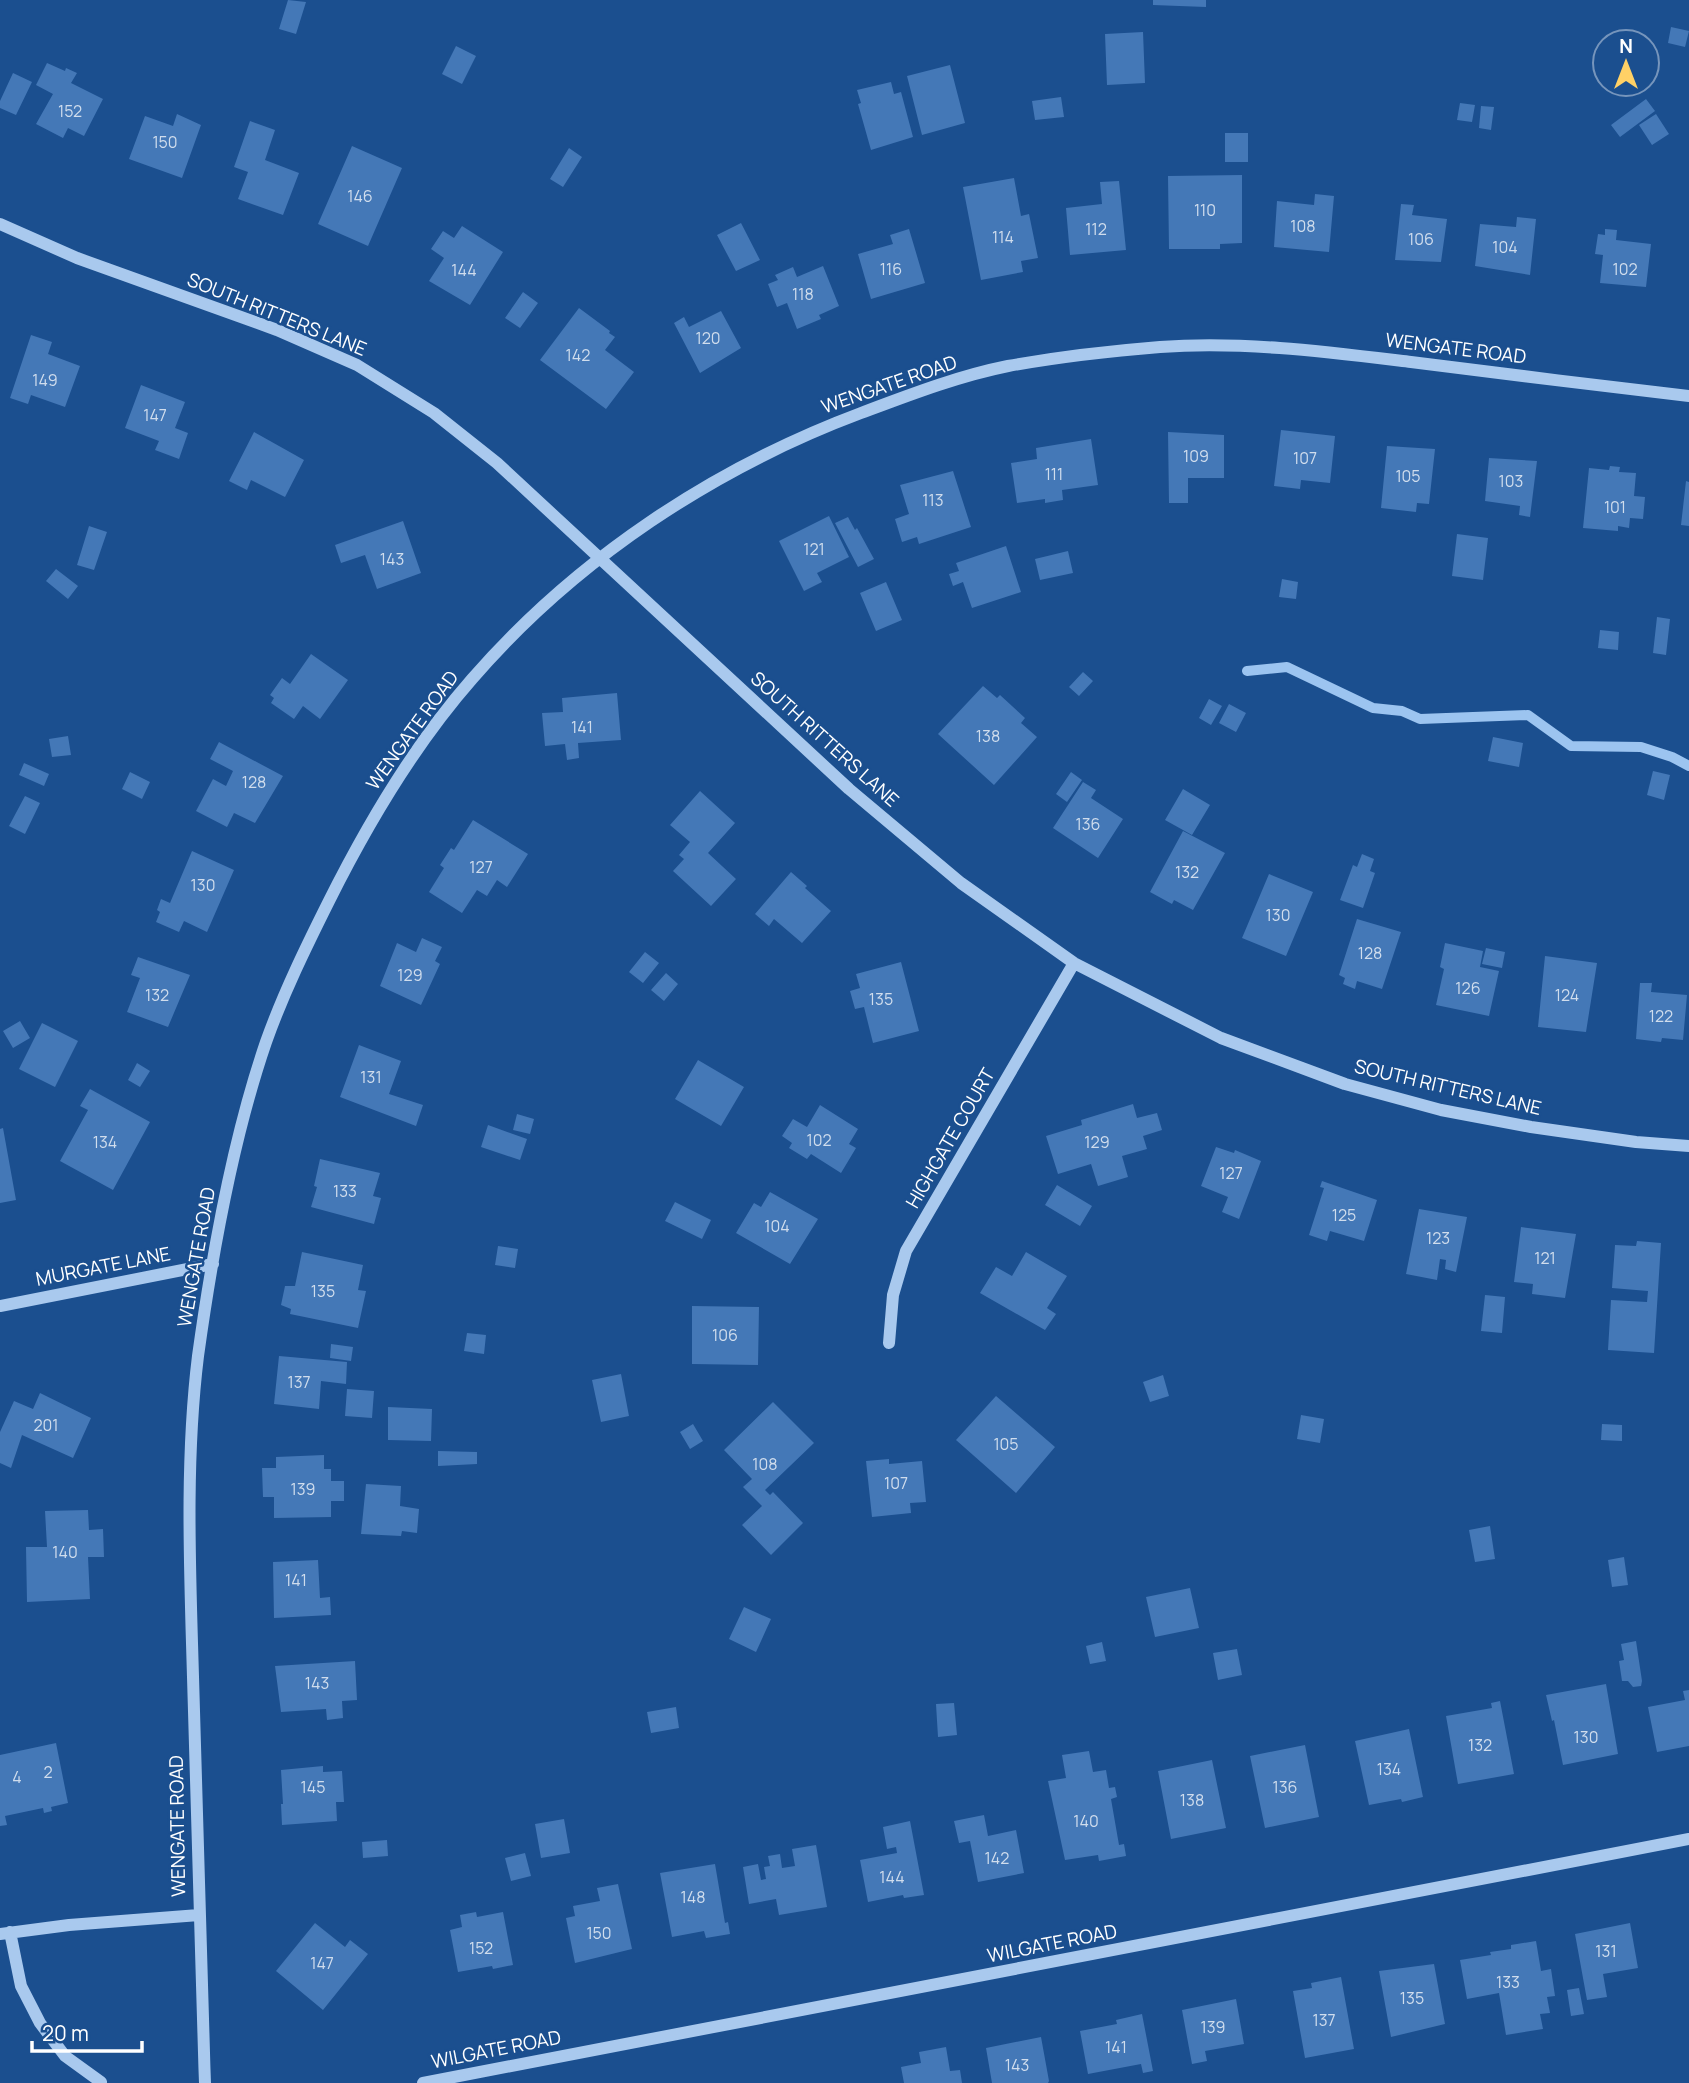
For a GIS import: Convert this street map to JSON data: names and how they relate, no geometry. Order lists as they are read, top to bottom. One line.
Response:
{"streets":{"street":["SOUTH RITTERS LANE","WENGATE ROAD","HIGHGATE COURT","MURGATE LANE","WILGATE ROAD"]},"crossings":[["SOUTH RITTERS LANE","WENGATE ROAD"],["SOUTH RITTERS LANE","HIGHGATE COURT"],["WENGATE ROAD","MURGATE LANE"]],"house_numbers":["152","150","146","110","108","112","114","106","104","116","102","144","118","120","142","149","147","109","107","111","105","103","113","101","121","143","141","138","128","136","127","132","130","130","128","129","126","132","124","135","122","131","102","134","129","127","133","125","104","123","121","135","106","137","201","105","108","107","139","140","141","143","130","132","134","2","4","145","136","138","140","142","144","148","150","152","131","147","133","135","137","139","141","143"],"scale_bar":"20 m","north":"top"}
